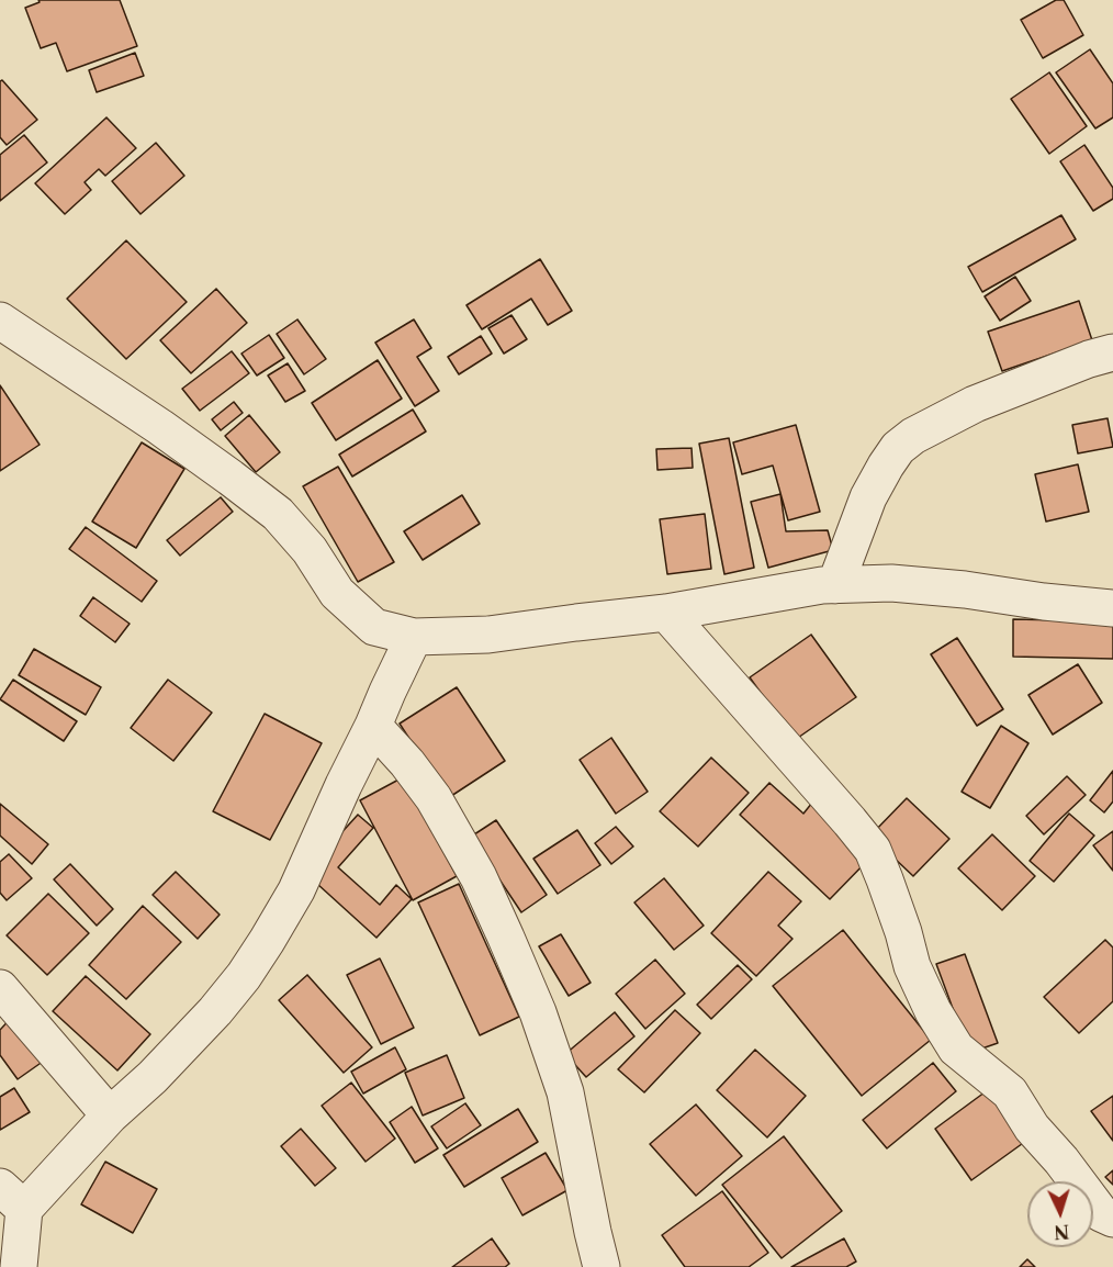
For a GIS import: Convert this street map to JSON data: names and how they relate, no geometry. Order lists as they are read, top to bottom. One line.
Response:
{"north":"bottom"}
